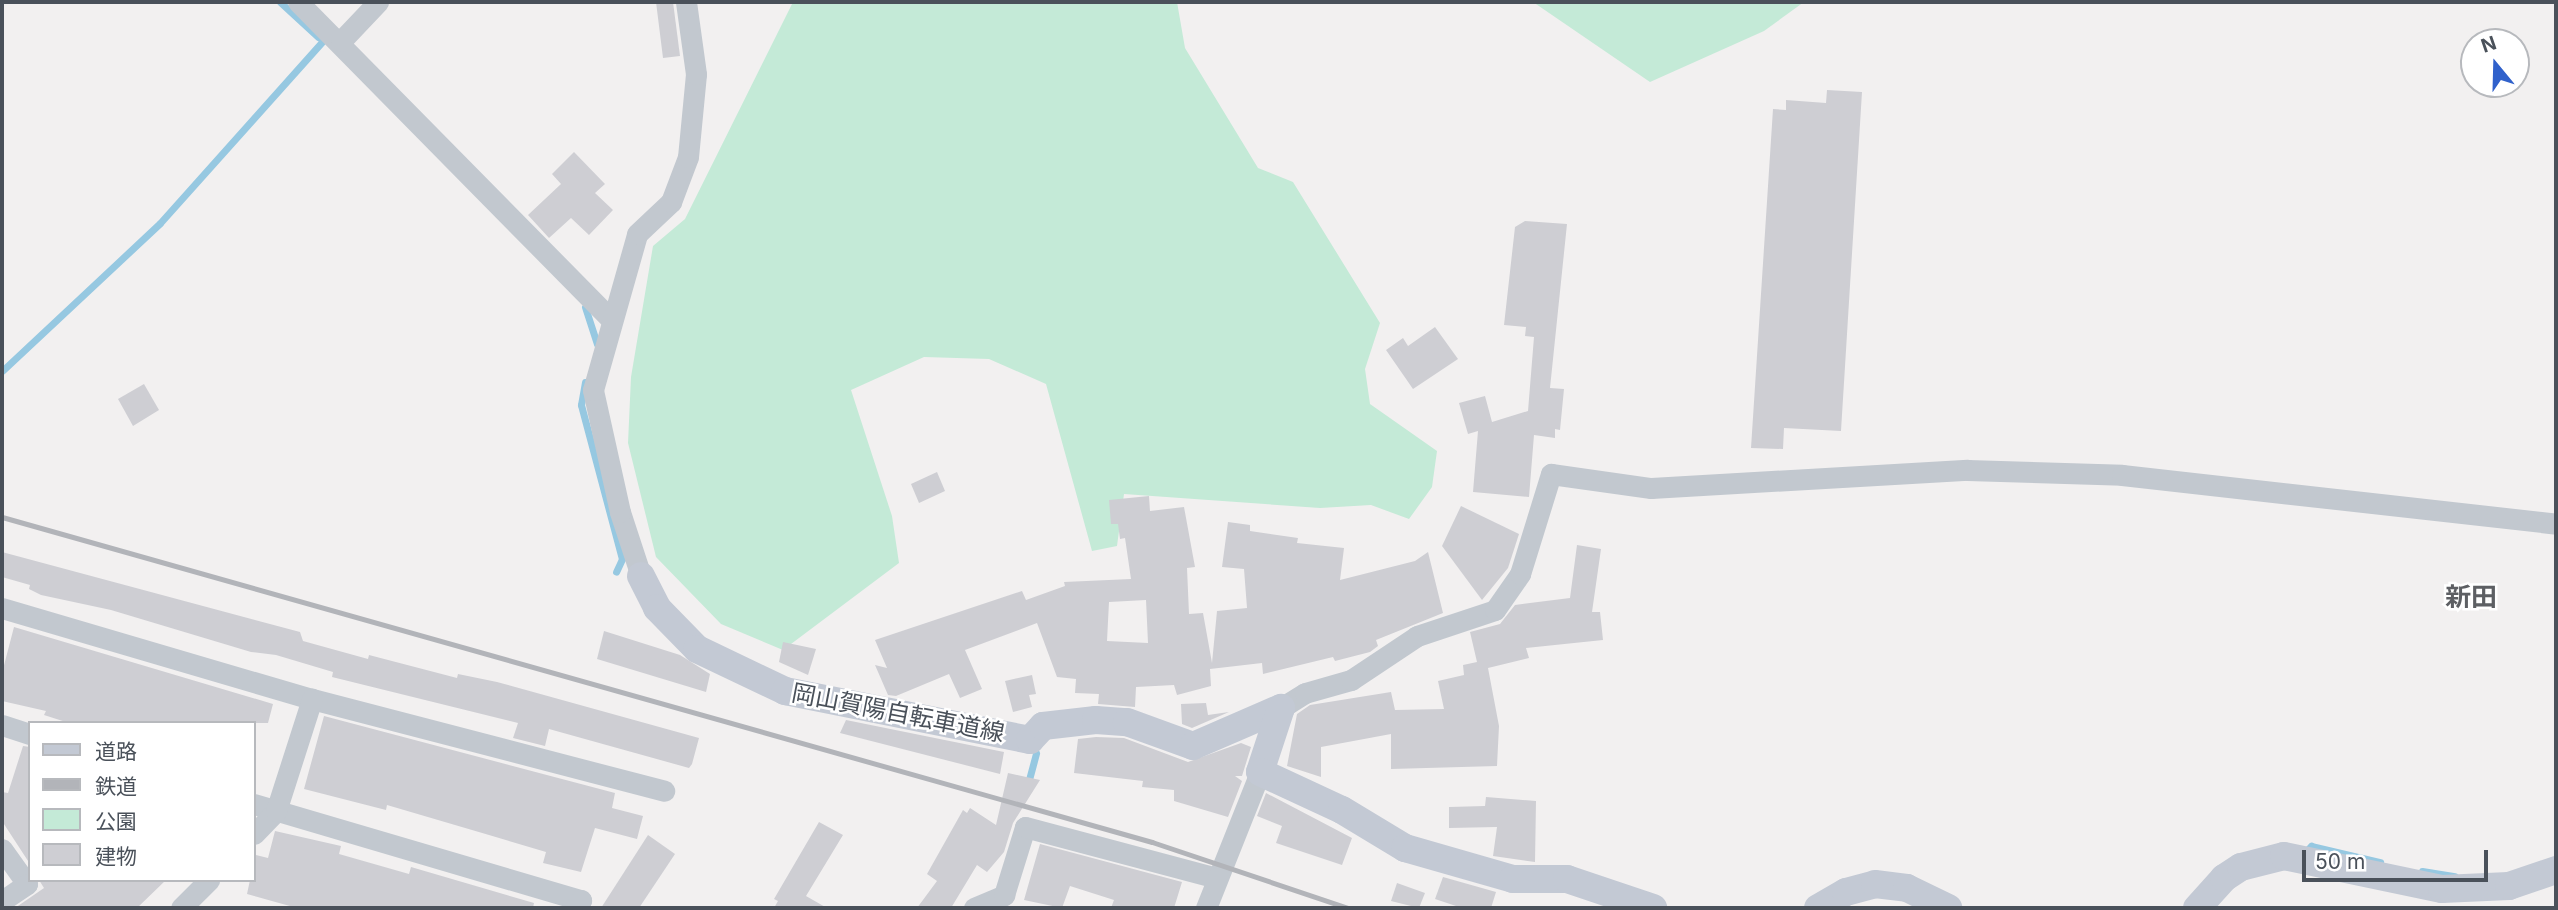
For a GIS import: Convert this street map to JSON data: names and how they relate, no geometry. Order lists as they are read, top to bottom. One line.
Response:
{"streets":{"main road":["岡山賀陽自転車道線"]},"districts":["新田"],"legend":["道路","鉄道","公園","建物"],"scale_bar":"50 m","north":"top"}
